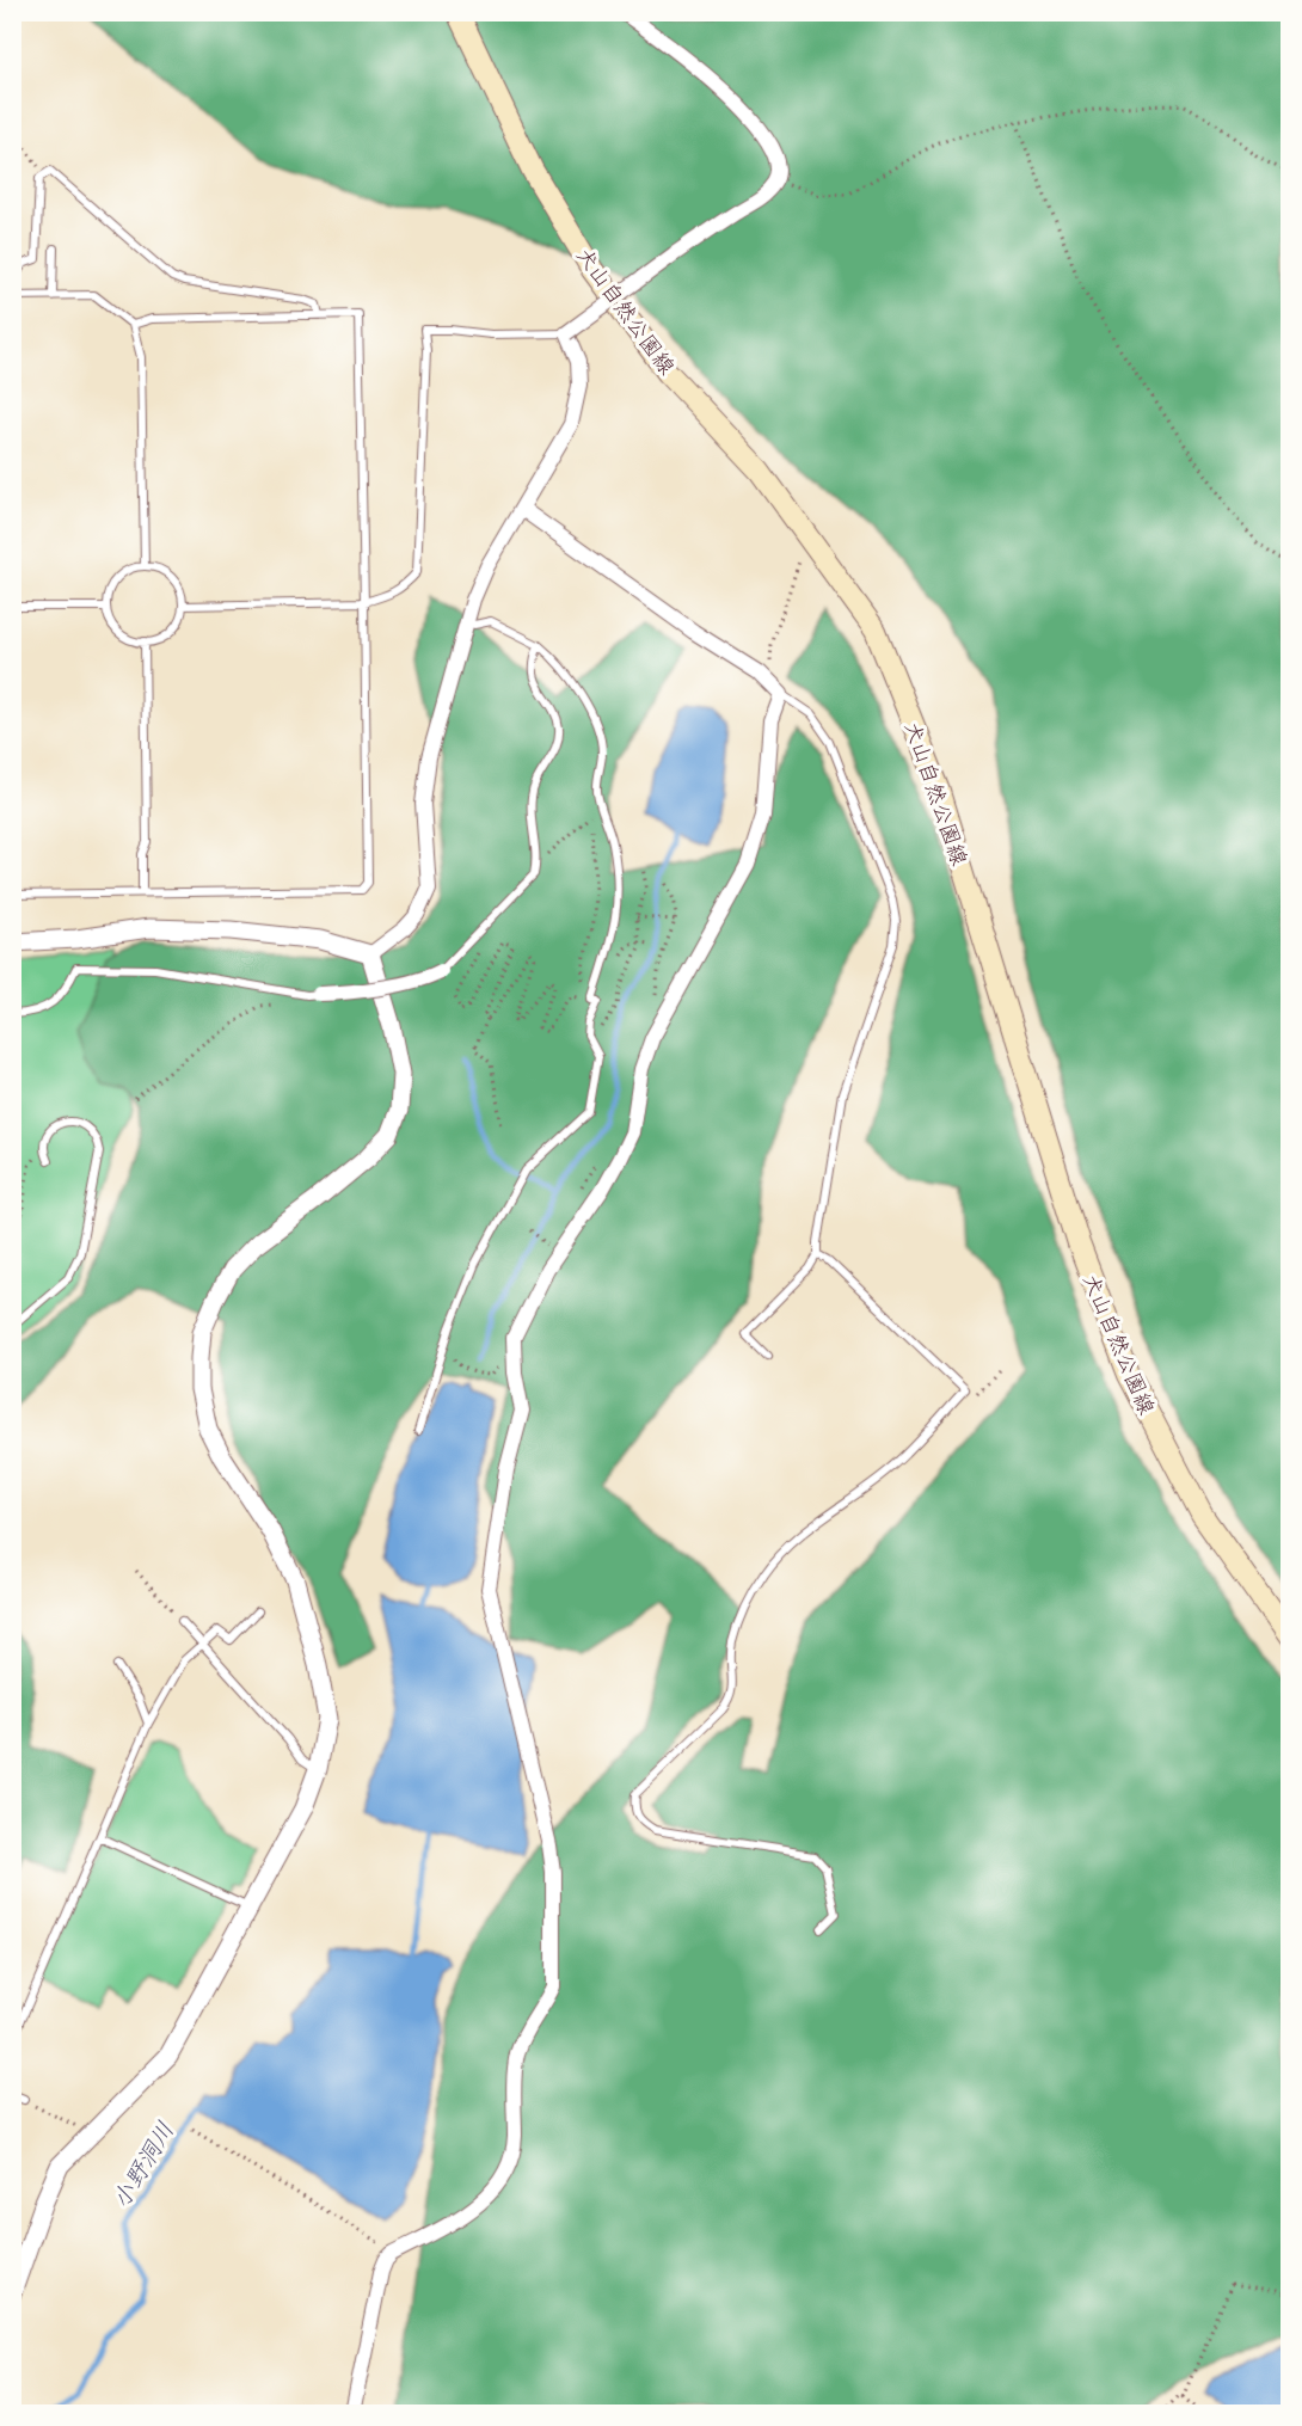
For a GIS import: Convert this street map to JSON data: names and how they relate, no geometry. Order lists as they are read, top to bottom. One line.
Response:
{"streets":{"main road":["犬山自然公園線"]},"water":["小野洞川"]}
